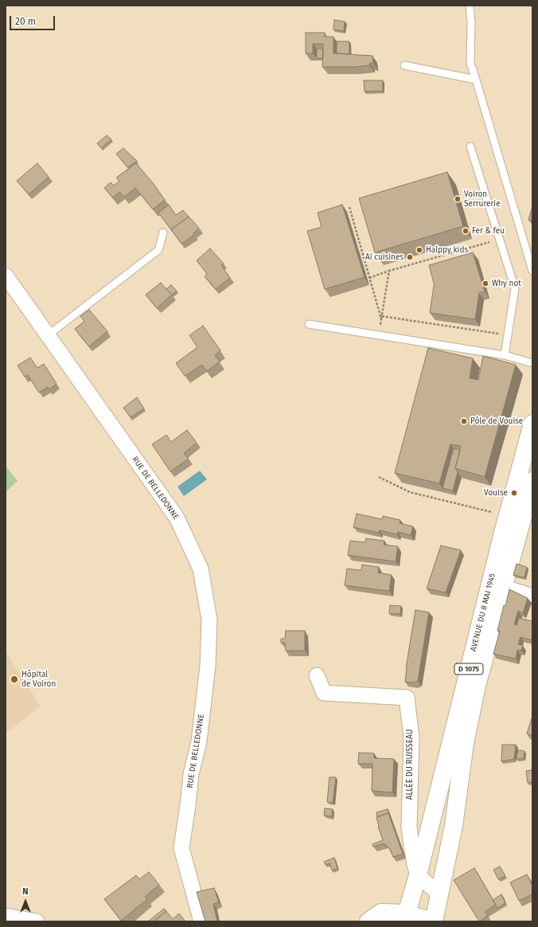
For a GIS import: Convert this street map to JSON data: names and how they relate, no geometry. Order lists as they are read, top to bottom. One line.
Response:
{"streets":{"main road":["AVENUE DU 8 MAI 1945","D 1075"],"street":["RUE DE BELLEDONNE","ALLÉE DU RUISSEAU"]},"crossings":[["AVENUE DU 8 MAI 1945","ALLÉE DU RUISSEAU"]],"places":["Voiron Serrurerie","Fer & feu","Halppy kids","Ai cuisines","Why not","Pôle de Vouise","Vouise","Hôpital de Voiron"],"scale_bar":"20 m","north":"top"}
